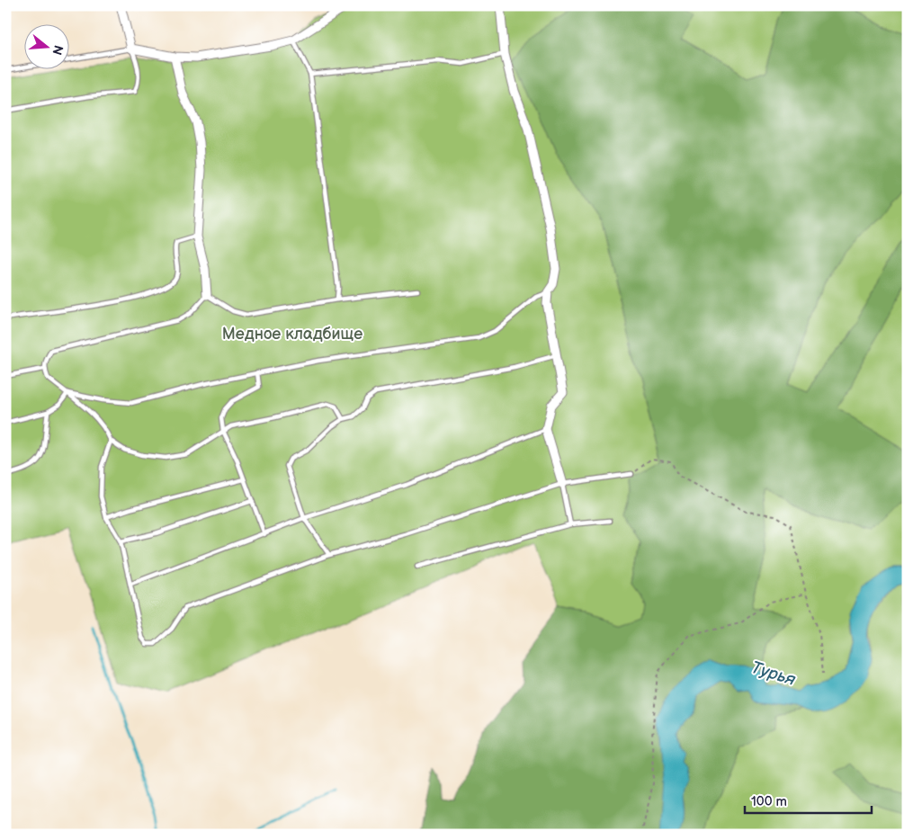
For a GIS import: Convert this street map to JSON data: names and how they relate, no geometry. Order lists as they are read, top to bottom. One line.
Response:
{"water":["Турья"],"parks":["Медное кладбище"],"scale_bar":"100 m","north":"right"}
